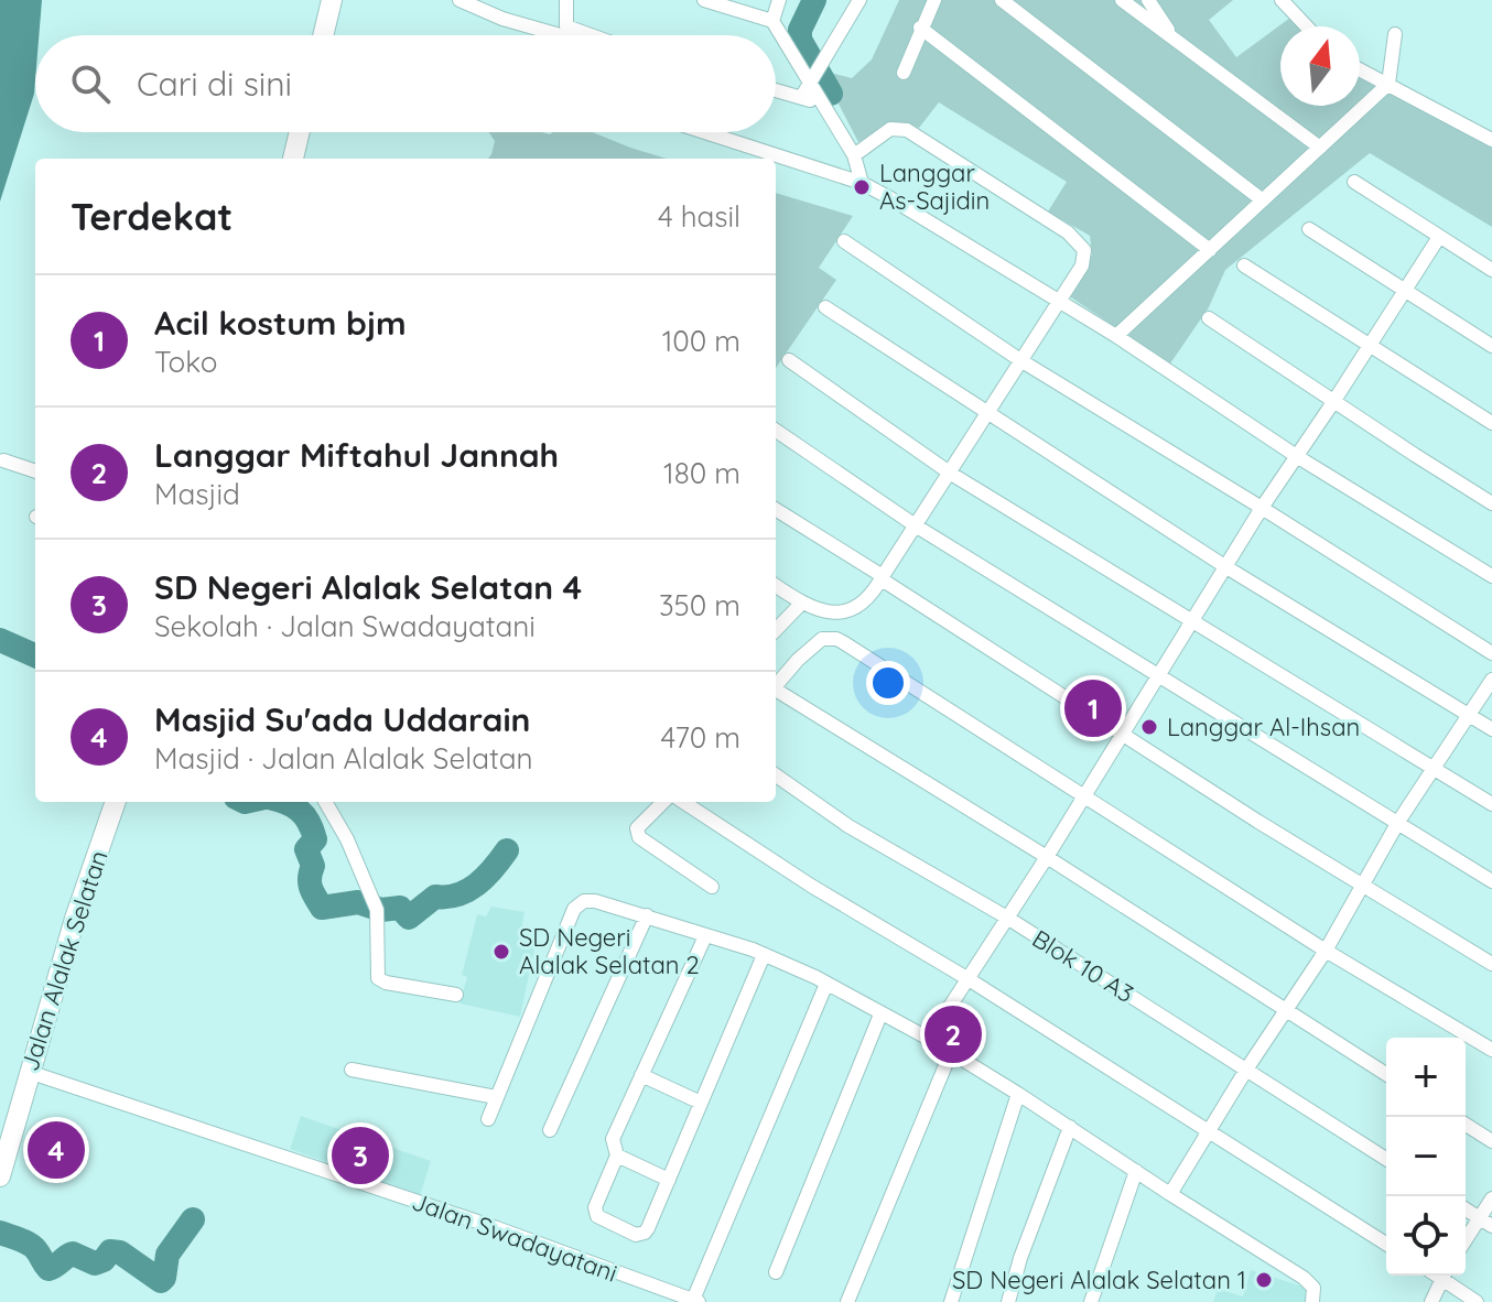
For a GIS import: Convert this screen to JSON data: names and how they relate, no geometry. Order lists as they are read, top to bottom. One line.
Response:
{"streets":{"street":["Jalan Alalak Selatan","Blok 10 A3","Jalan Swadayatani"]},"crossings":[["Jalan Alalak Selatan","Jalan Swadayatani"]],"places":["Langgar As-Sajidin","Langgar Al-Ihsan","SD Negeri Alalak Selatan 2","SD Negeri Alalak Selatan 1"],"north":"top","page":{"search":"Cari di sini","heading":["Terdekat","4 hasil"],"list":[{"mark":"1","name":"Acil kostum bjm","note":"Toko","value":"100 m"},{"mark":"2","name":"Langgar Miftahul Jannah","note":"Masjid","value":"180 m"},{"mark":"3","name":"SD Negeri Alalak Selatan 4","note":"Sekolah · Jalan Swadayatani","value":"350 m"},{"mark":"4","name":"Masjid Su'ada Uddarain","note":"Masjid · Jalan Alalak Selatan","value":"470 m"}],"pins":["1","2","4","3"],"map_buttons":["+","−"]}}
